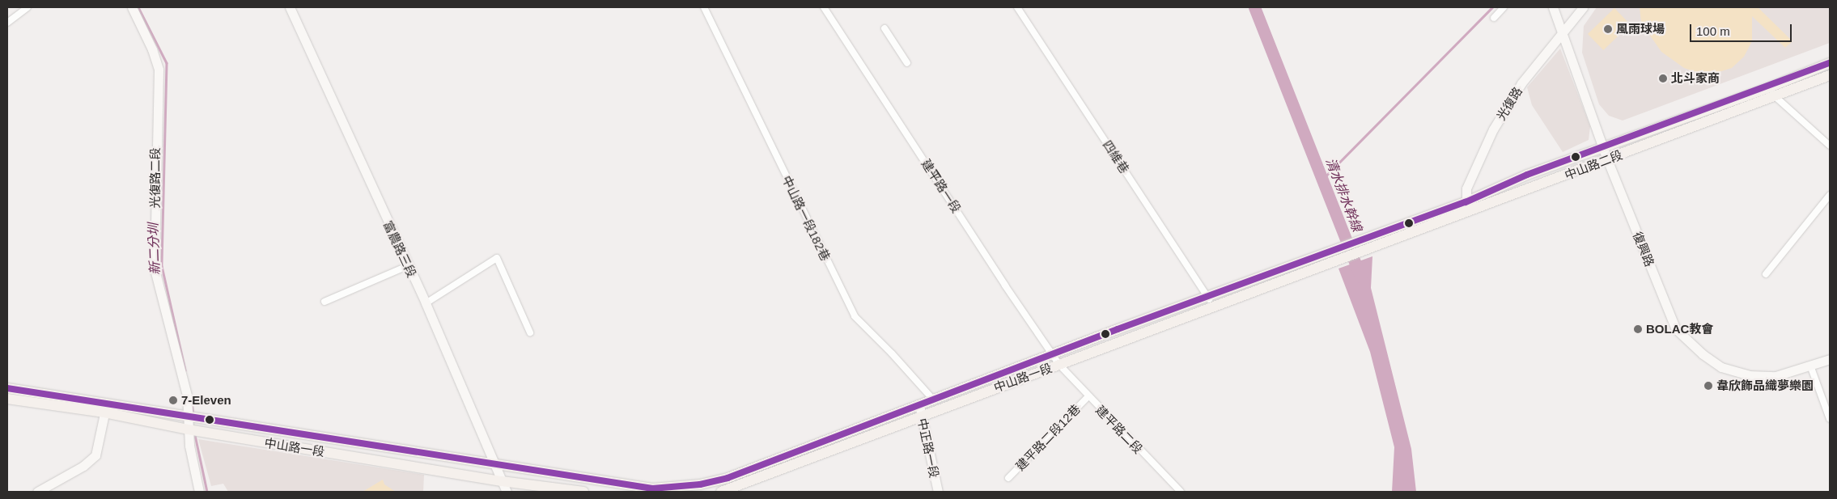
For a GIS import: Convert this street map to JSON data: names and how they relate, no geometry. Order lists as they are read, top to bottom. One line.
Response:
{"streets":{"main road":["中山路二段","中山路一段"],"street":["光復路","四維巷","光復路二段","建平路一段","中山路一段182巷","富農路三段","復興路","建平路二段","建平路二段12巷","中正路一段"]},"crossings":[["光復路","中山路二段"],["光復路","復興路"],["四維巷","中山路一段"],["中山路二段","復興路"],["中山路二段","中山路一段"],["光復路二段","中山路一段"],["建平路一段","中山路一段"],["建平路一段","建平路二段"],["中山路一段182巷","中山路一段"],["富農路三段","中山路一段"],["中山路一段","建平路二段"],["中山路一段","中正路一段"],["建平路二段","建平路二段12巷"]],"water":["清水排水幹線","新二分圳"],"places":["風雨球場","北斗家商","BOLAC教會","韋欣飾品織夢樂園","7-Eleven"],"scale_bar":"100 m"}
